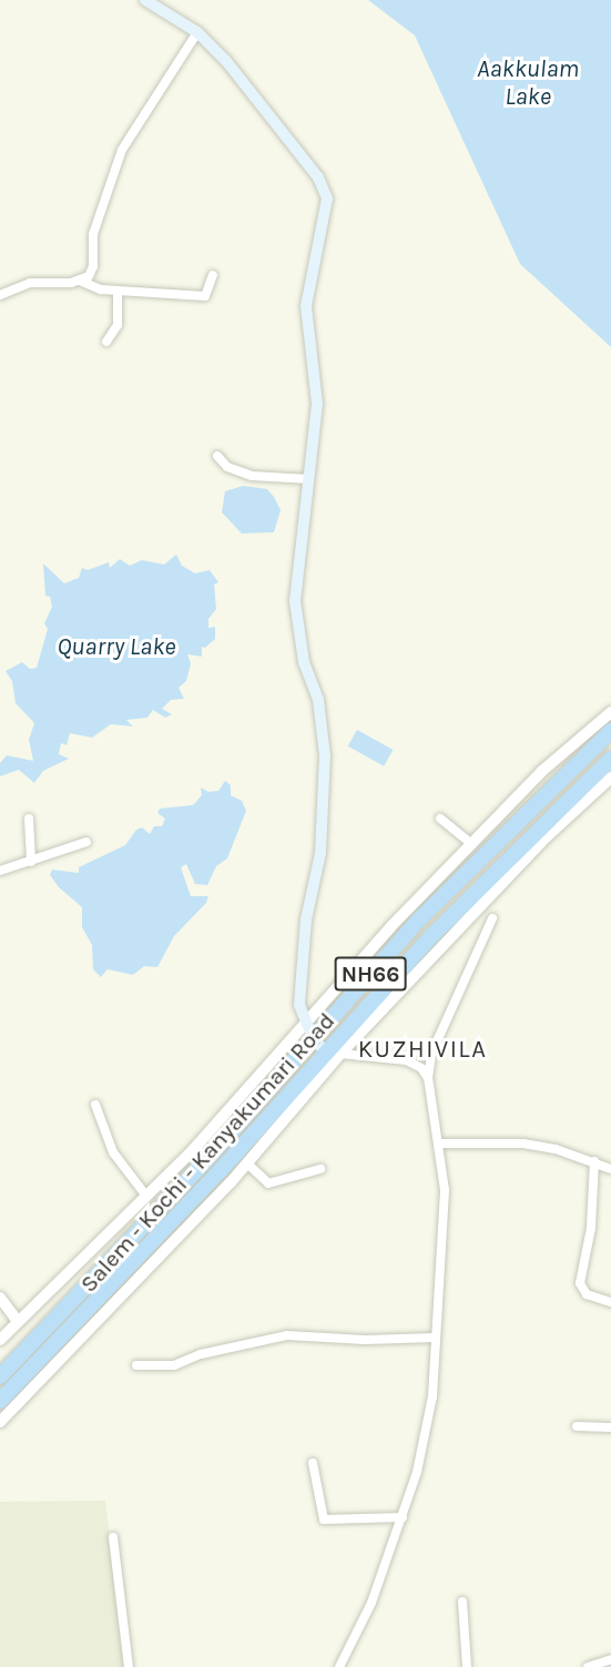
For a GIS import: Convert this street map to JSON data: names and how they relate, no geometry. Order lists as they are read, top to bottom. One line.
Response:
{"streets":{"highway":["NH66","Salem - Kochi - Kanyakumari Road"]},"districts":["KUZHIVILA"],"water":["Aakkulam Lake","Quarry Lake"]}
